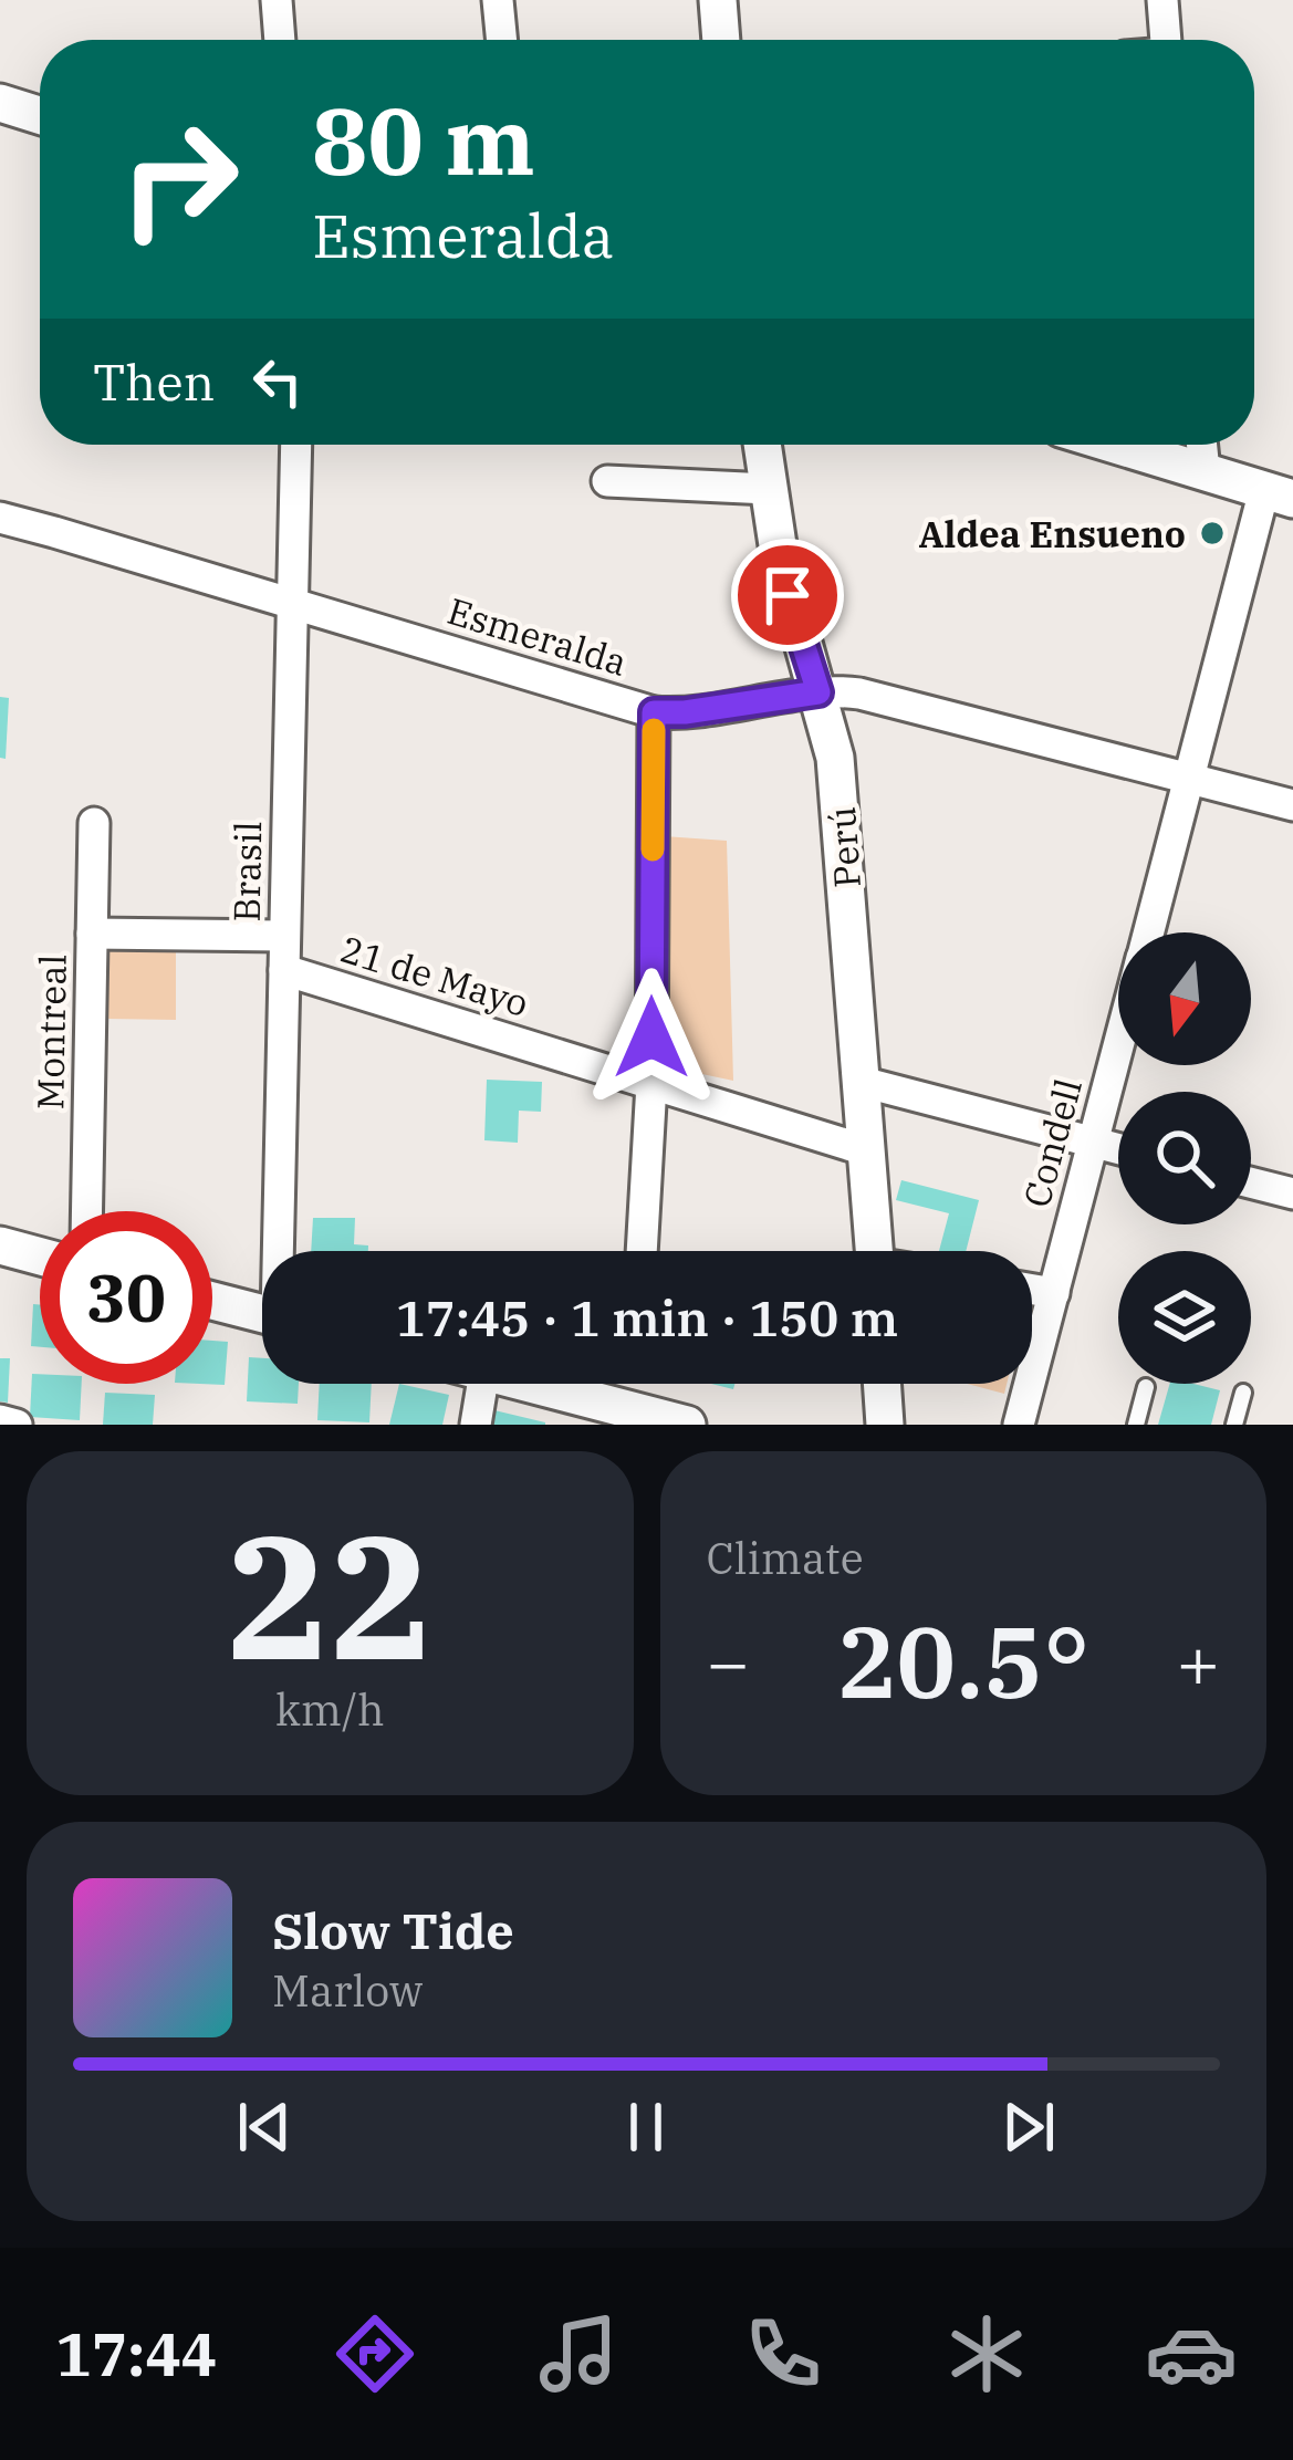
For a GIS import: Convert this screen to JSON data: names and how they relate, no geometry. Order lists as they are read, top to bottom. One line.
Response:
{"streets":{"street":["Esmeralda","Perú","Brasil","21 de Mayo","Montreal","Condell"]},"crossings":[["Esmeralda","Perú"],["Esmeralda","Brasil"],["Esmeralda","Condell"],["Perú","21 de Mayo"],["Brasil","21 de Mayo"]],"places":["Aldea Ensueno"],"north":"bottom","page":{"turn":["80 m","Esmeralda"],"then":"Then","limit":"30","trip":"17:45 · 1 min · 150 m","tile":[["22","km/h"],"Climate"],"heat":["−","20.5°","+"],"song":["Slow Tide","Marlow"],"tabs":"17:44"}}
